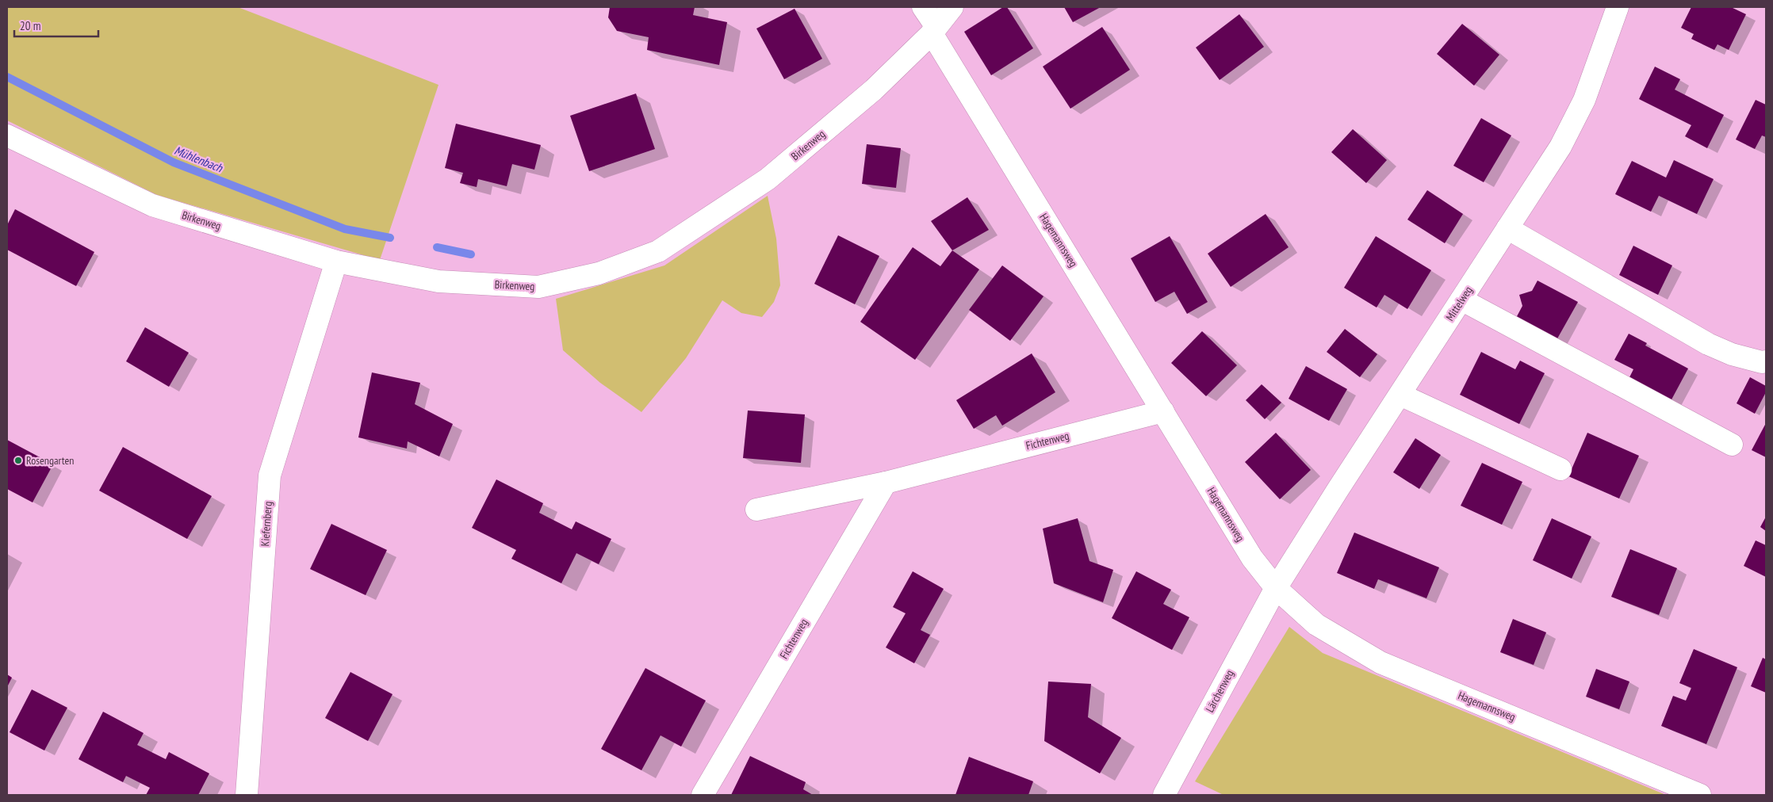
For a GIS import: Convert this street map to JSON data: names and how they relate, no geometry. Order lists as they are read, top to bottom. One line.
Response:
{"streets":{"street":["Birkenweg","Hagemannsweg","Mittelweg","Fichtenweg","Kiefernberg","Lärchenweg"]},"crossings":[["Birkenweg","Hagemannsweg"],["Birkenweg","Kiefernberg"],["Hagemannsweg","Mittelweg"],["Hagemannsweg","Fichtenweg"],["Hagemannsweg","Lärchenweg"],["Mittelweg","Lärchenweg"]],"water":["Mühlenbach"],"places":["Rosengarten"],"scale_bar":"20 m"}
